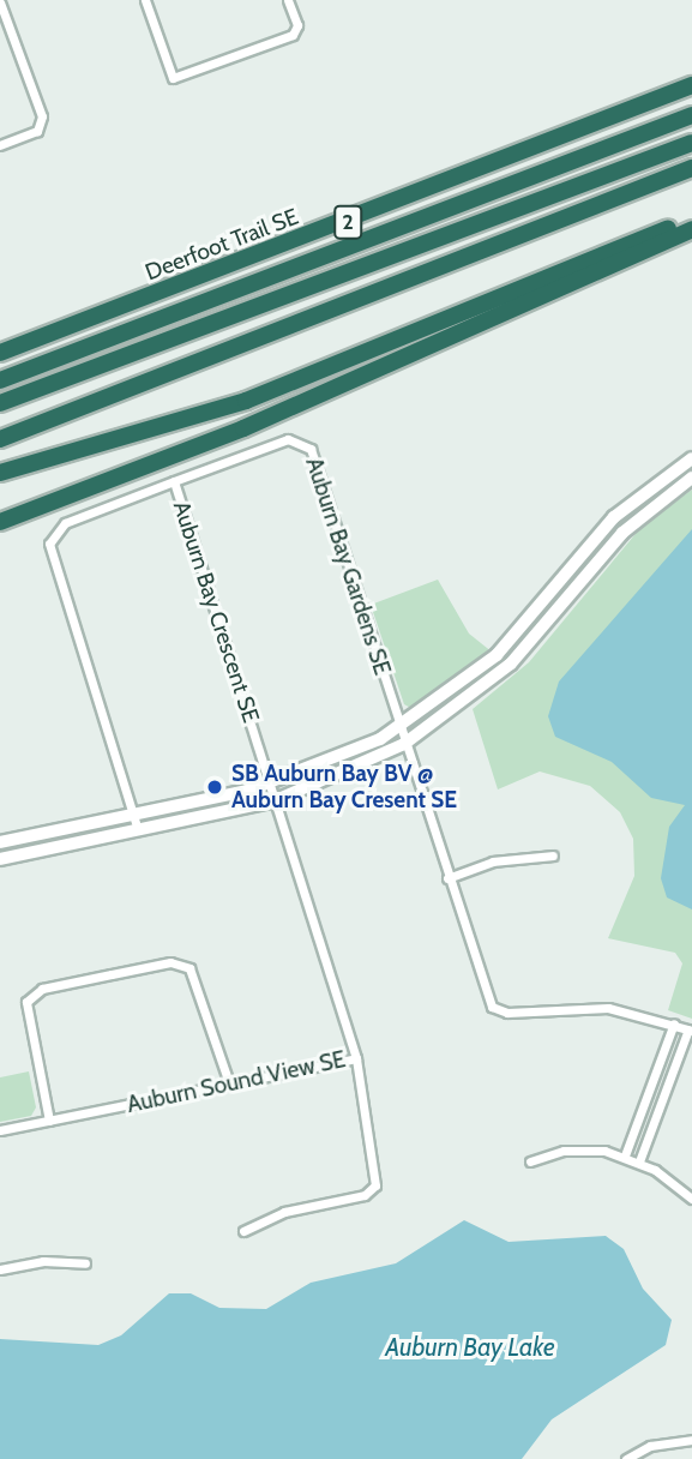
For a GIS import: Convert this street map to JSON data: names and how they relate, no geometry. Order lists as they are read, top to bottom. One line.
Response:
{"streets":{"highway":["2","Deerfoot Trail SE"],"street":["Auburn Bay Gardens SE","Auburn Bay Crescent SE","Auburn Sound View SE"]},"crossings":[["Auburn Bay Gardens SE","Auburn Bay Crescent SE"],["Auburn Bay Crescent SE","Auburn Sound View SE"]],"water":["Auburn Bay Lake"],"places":["SB Auburn Bay BV @ Auburn Bay Cresent SE"]}
